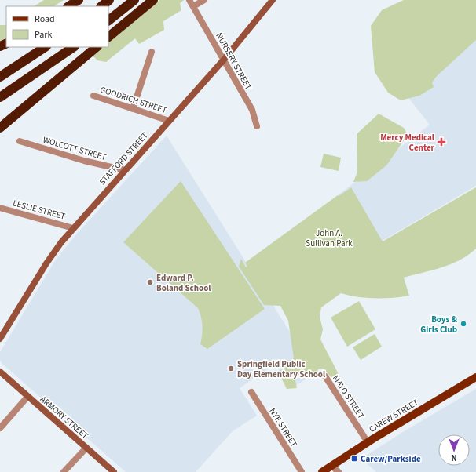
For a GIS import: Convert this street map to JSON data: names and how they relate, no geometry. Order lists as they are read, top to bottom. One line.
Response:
{"streets":{"main road":["STAFFORD STREET","CAREW STREET","ARMORY STREET"],"street":["NURSERY STREET","GOODRICH STREET","WOLCOTT STREET","LESLIE STREET","MAYO STREET","NYE STREET"]},"crossings":[["NURSERY STREET","STAFFORD STREET"],["GOODRICH STREET","STAFFORD STREET"],["WOLCOTT STREET","STAFFORD STREET"],["STAFFORD STREET","LESLIE STREET"],["MAYO STREET","CAREW STREET"]],"parks":["John A. Sullivan Park"],"places":{"health":["Mercy Medical Center"],"other":["Edward P. Boland School","Boys & Girls Club","Springfield Public Day Elementary School"],"transit":["Carew/Parkside"]},"legend":["Road","Park"],"north":"bottom"}
